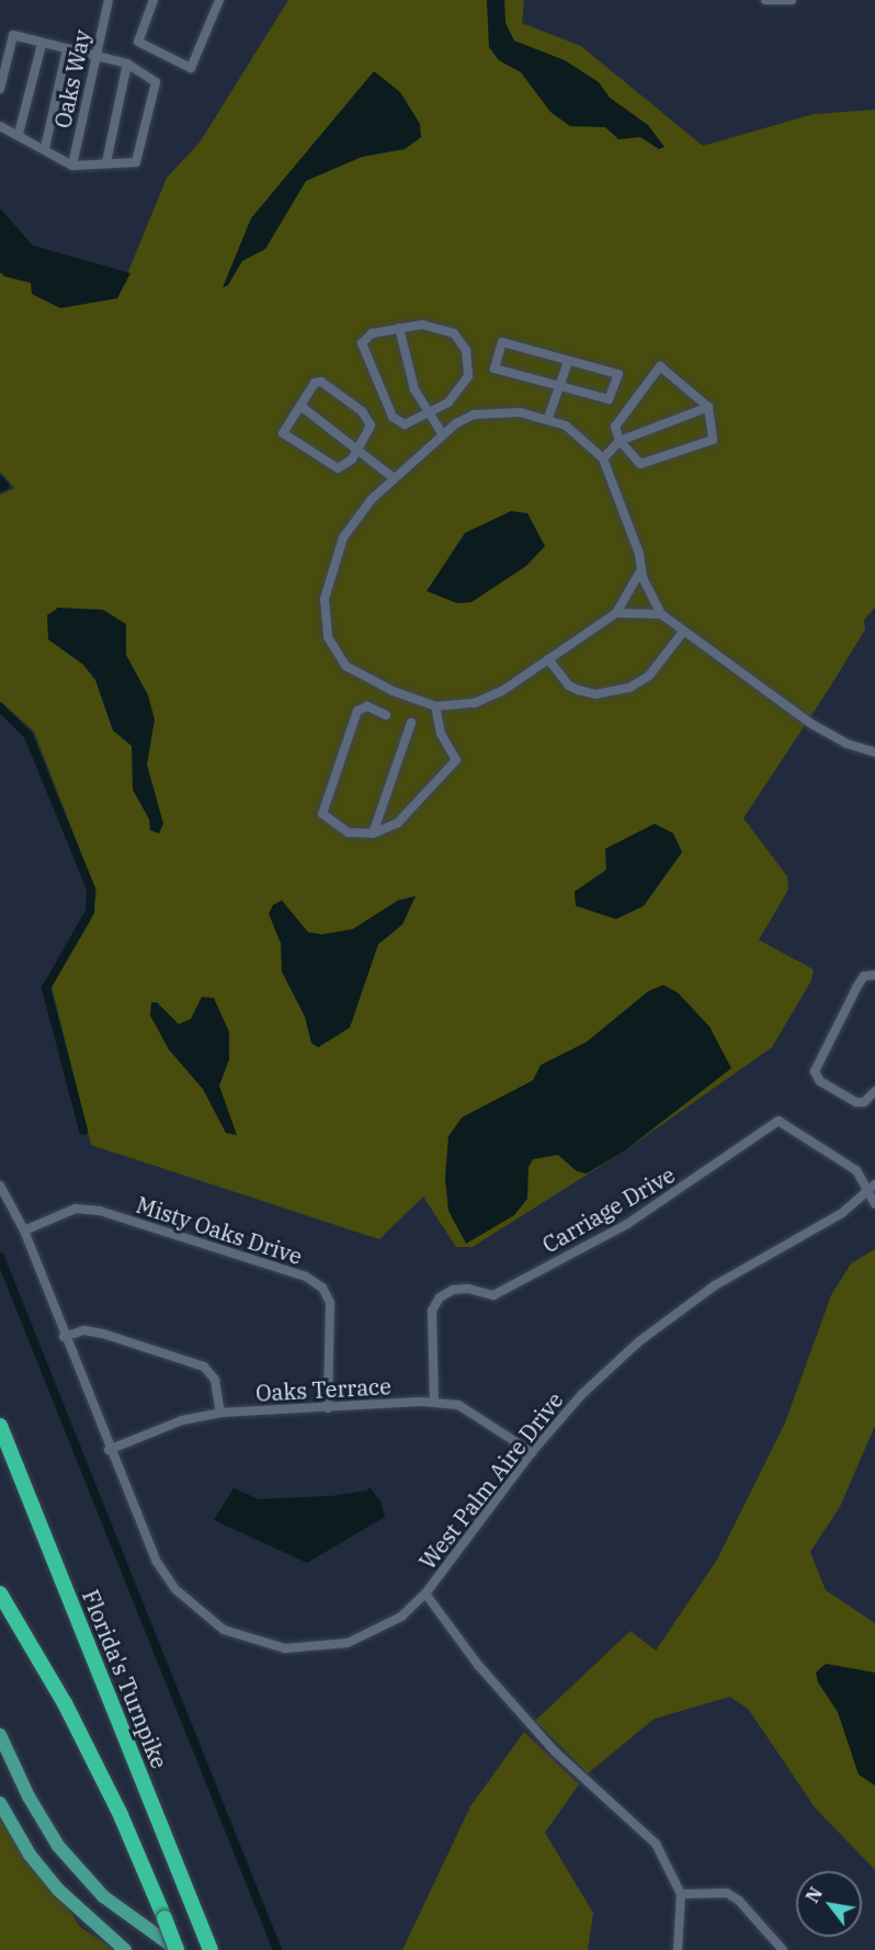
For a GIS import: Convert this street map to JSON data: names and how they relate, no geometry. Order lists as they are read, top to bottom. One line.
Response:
{"streets":{"highway":["Florida's Turnpike"],"street":["Oaks Way","Carriage Drive","Misty Oaks Drive","Oaks Terrace","West Palm Aire Drive"]},"crossings":[["Carriage Drive","Oaks Terrace"],["Carriage Drive","West Palm Aire Drive"],["Misty Oaks Drive","Oaks Terrace"],["Oaks Terrace","West Palm Aire Drive"]],"north":"top left"}
